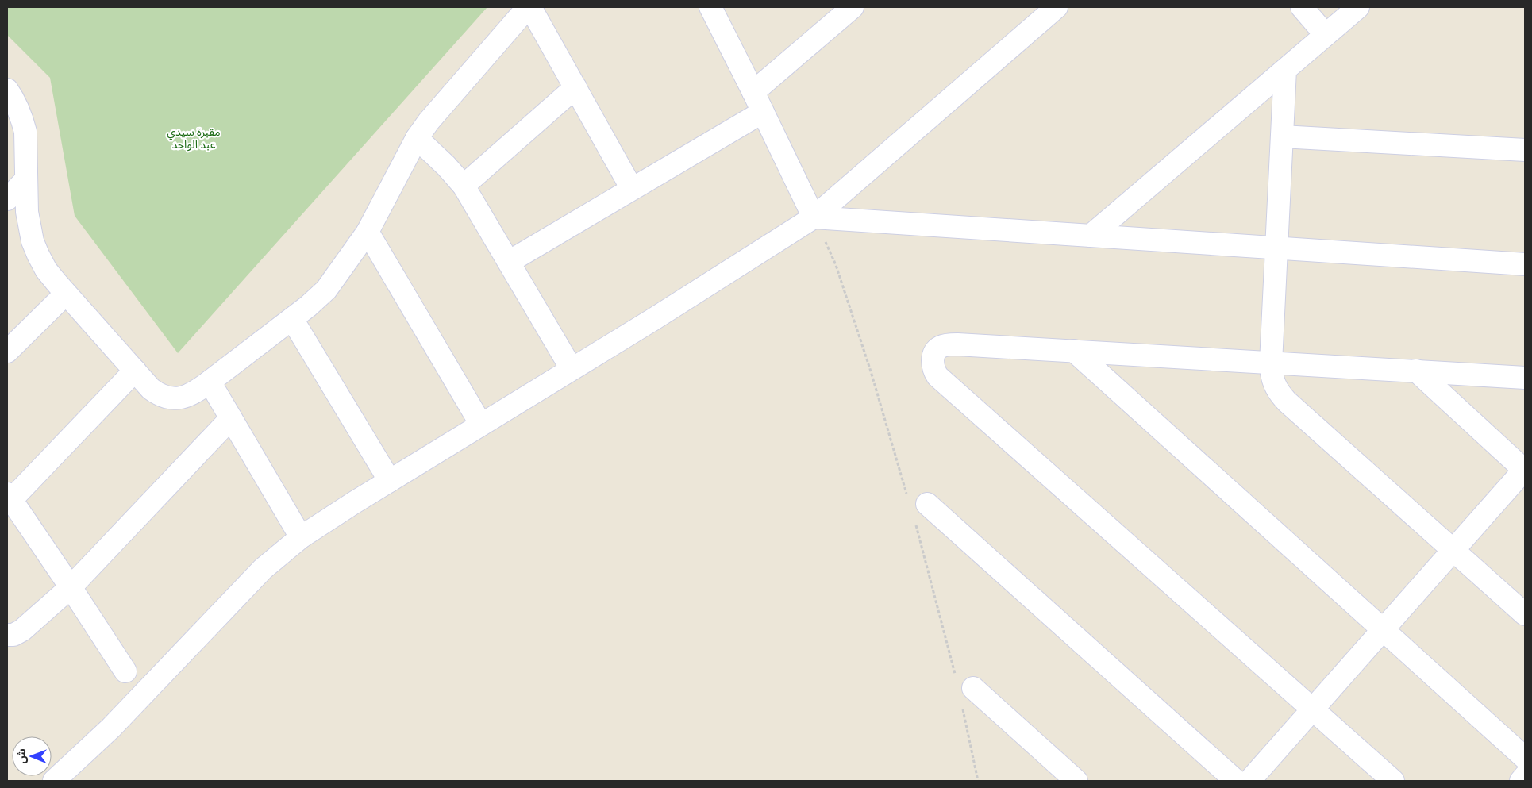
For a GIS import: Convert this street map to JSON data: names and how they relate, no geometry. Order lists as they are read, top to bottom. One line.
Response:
{"parks":["مقبرة سيدي عبد الواحد"],"north":"left"}
